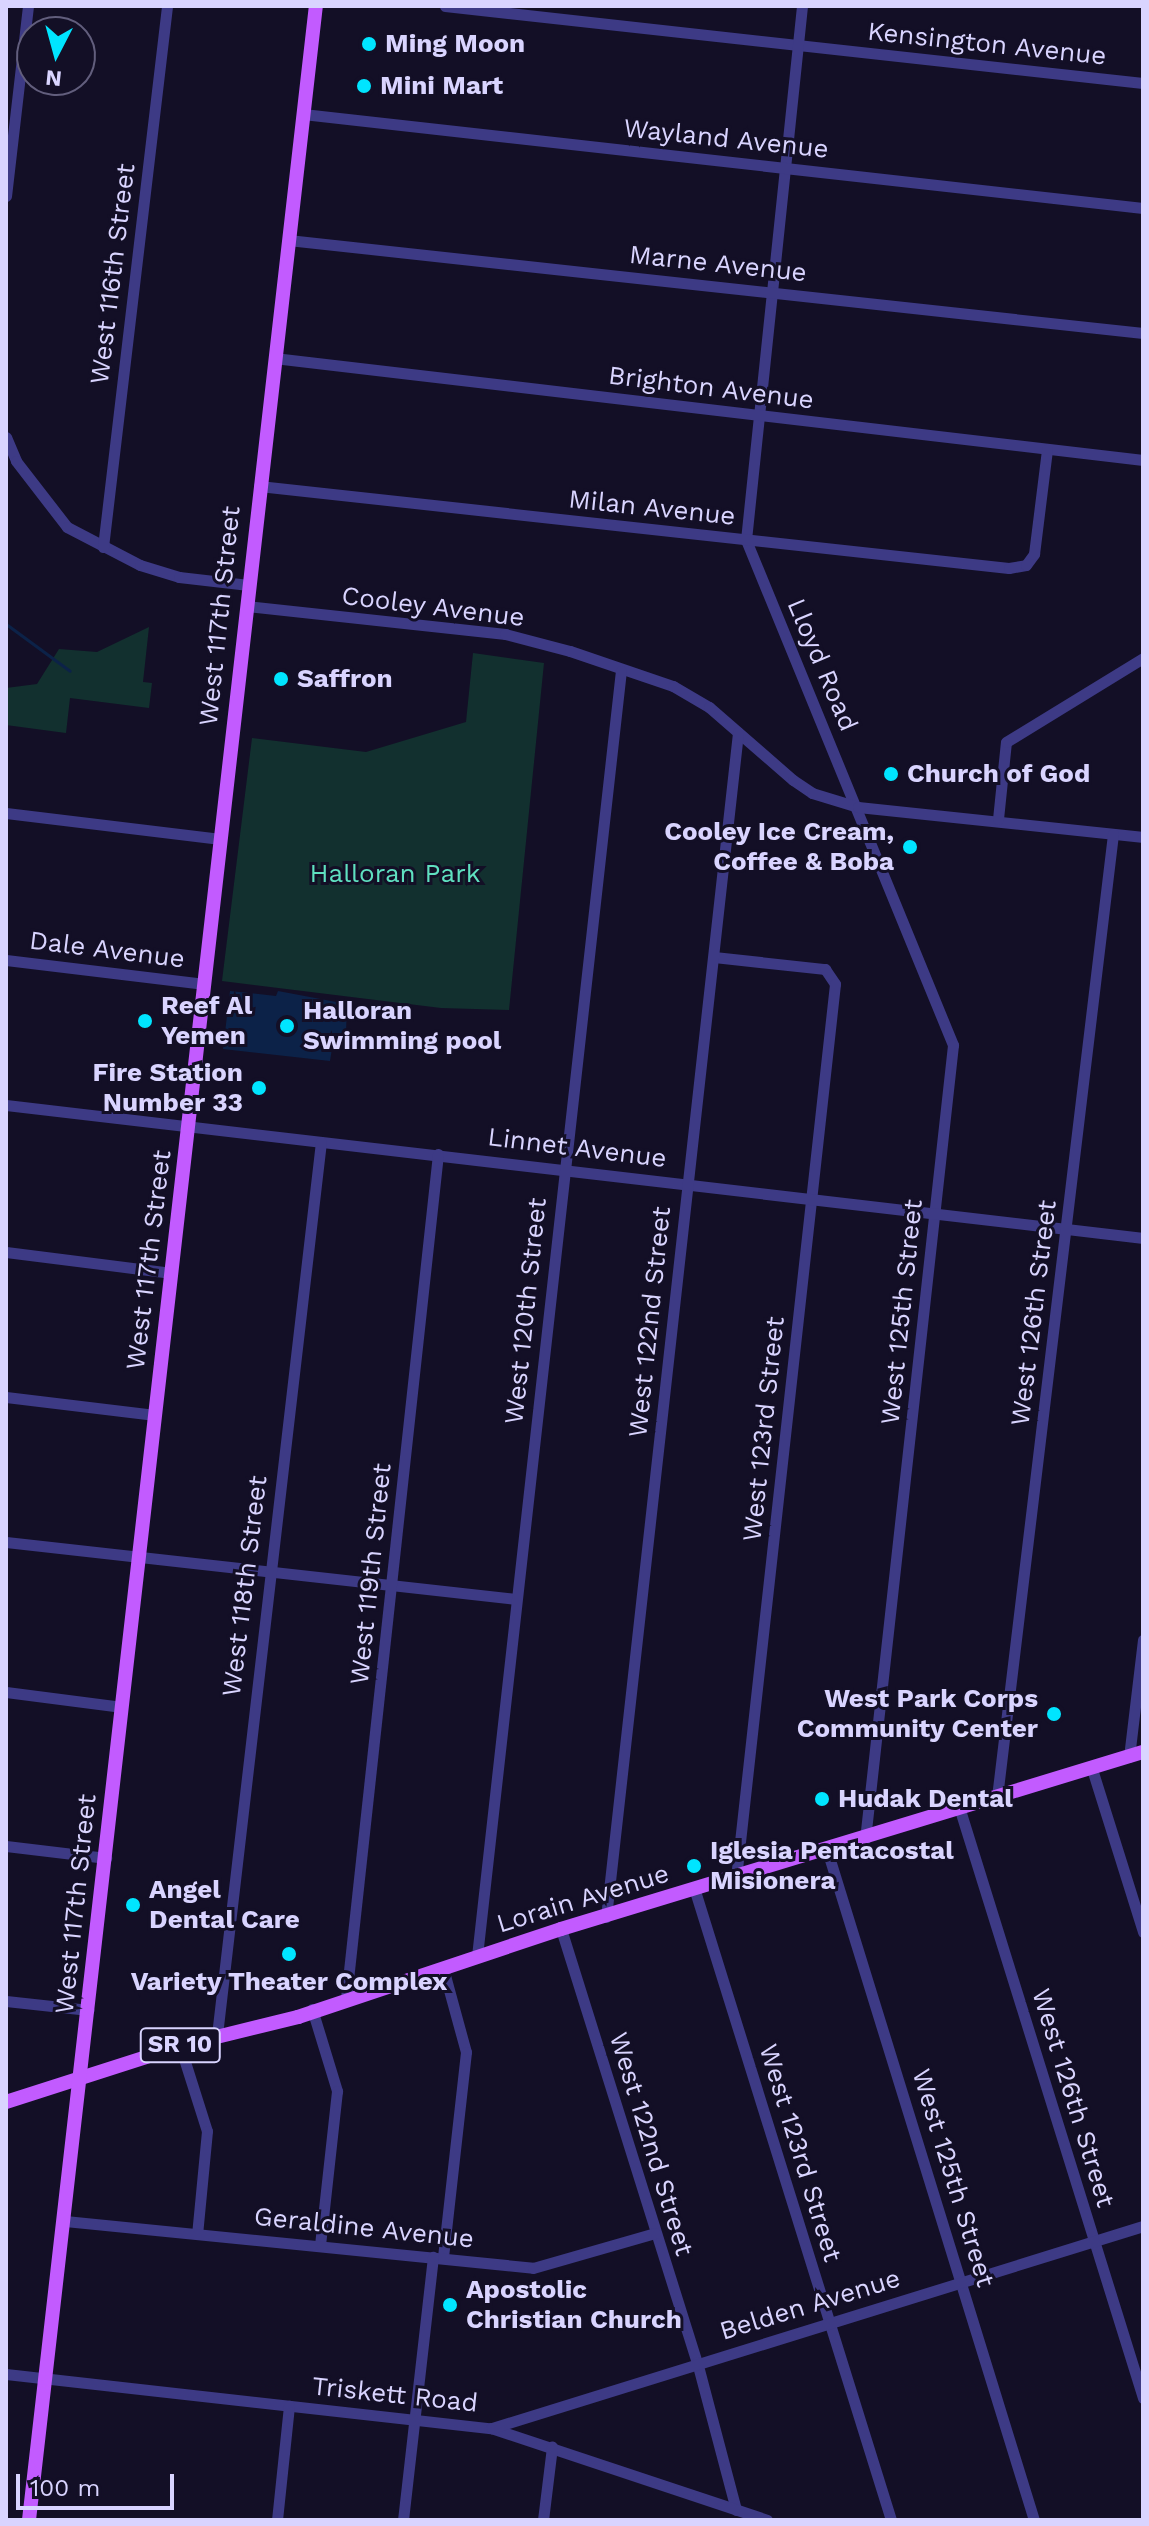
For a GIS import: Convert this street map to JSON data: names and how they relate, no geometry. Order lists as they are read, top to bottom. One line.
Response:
{"streets":{"main road":["West 117th Street","Lorain Avenue","SR 10"],"street":["Kensington Avenue","Wayland Avenue","Marne Avenue","West 116th Street","Brighton Avenue","Milan Avenue","Cooley Avenue","Lloyd Road","Dale Avenue","Linnet Avenue","West 120th Street","West 125th Street","West 126th Street","West 122nd Street","West 123rd Street","West 119th Street","West 118th Street","Geraldine Avenue","Belden Avenue","Triskett Road"]},"crossings":[["Wayland Avenue","West 117th Street"],["Marne Avenue","West 117th Street"],["Brighton Avenue","Milan Avenue"],["Brighton Avenue","West 117th Street"],["Milan Avenue","West 117th Street"],["Milan Avenue","Lloyd Road"],["Cooley Avenue","West 117th Street"],["Cooley Avenue","Lloyd Road"],["Cooley Avenue","West 120th Street"],["Cooley Avenue","West 125th Street"],["Cooley Avenue","West 126th Street"],["Cooley Avenue","West 122nd Street"],["West 117th Street","Dale Avenue"],["West 117th Street","Linnet Avenue"],["West 117th Street","Lorain Avenue"],["West 117th Street","Geraldine Avenue"],["West 117th Street","Triskett Road"],["Lloyd Road","West 125th Street"],["Linnet Avenue","West 120th Street"],["Linnet Avenue","West 125th Street"],["Linnet Avenue","West 126th Street"],["Linnet Avenue","West 122nd Street"],["Linnet Avenue","West 123rd Street"],["Linnet Avenue","West 119th Street"],["Linnet Avenue","West 118th Street"],["West 120th Street","Lorain Avenue"],["West 125th Street","Lorain Avenue"],["West 125th Street","Belden Avenue"],["West 126th Street","Lorain Avenue"],["West 126th Street","Belden Avenue"],["West 122nd Street","West 123rd Street"],["West 122nd Street","Lorain Avenue"],["West 122nd Street","Geraldine Avenue"],["West 122nd Street","Belden Avenue"],["West 122nd Street","Triskett Road"],["West 123rd Street","Lorain Avenue"],["West 123rd Street","Belden Avenue"],["West 119th Street","Lorain Avenue"],["West 118th Street","Lorain Avenue"],["Belden Avenue","Triskett Road"]],"parks":["Halloran Park"],"places":["Ming Moon","Mini Mart","Saffron","Church of God","Cooley Ice Cream, Coffee & Boba","Reef Al Yemen","Halloran Swimming pool","Fire Station Number 33","West Park Corps Community Center","Hudak Dental","Iglesia Pentacostal Misionera","Angel Dental Care","Variety Theater Complex","Apostolic Christian Church"],"scale_bar":"100 m","north":"bottom"}
